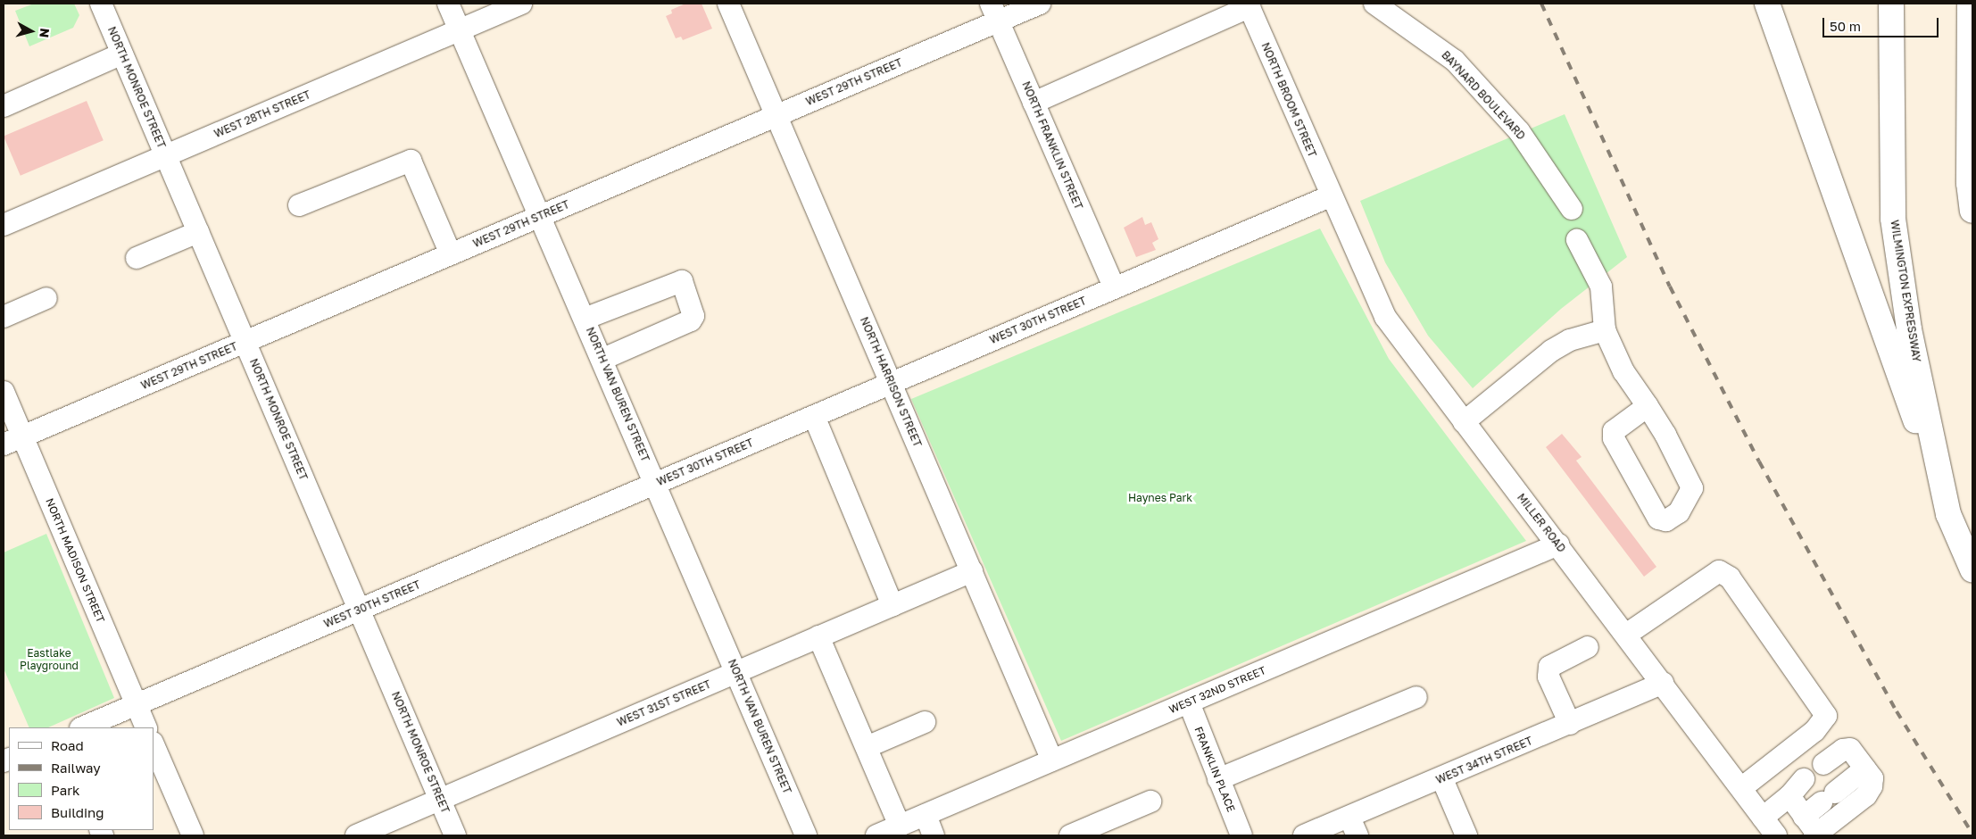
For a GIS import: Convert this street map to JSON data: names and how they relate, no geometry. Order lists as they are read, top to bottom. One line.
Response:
{"streets":{"highway":["WILMINGTON EXPRESSWAY"],"street":["WEST 29TH STREET","NORTH MONROE STREET","BAYNARD BOULEVARD","NORTH BROOM STREET","WEST 28TH STREET","NORTH FRANKLIN STREET","WEST 30TH STREET","NORTH HARRISON STREET","NORTH VAN BUREN STREET","MILLER ROAD","NORTH MADISON STREET","WEST 32ND STREET","WEST 31ST STREET","WEST 34TH STREET","FRANKLIN PLACE"]},"crossings":[["WEST 29TH STREET","NORTH MONROE STREET"],["WEST 29TH STREET","NORTH FRANKLIN STREET"],["WEST 29TH STREET","NORTH HARRISON STREET"],["WEST 29TH STREET","NORTH VAN BUREN STREET"],["WEST 29TH STREET","NORTH MADISON STREET"],["NORTH MONROE STREET","WEST 28TH STREET"],["NORTH MONROE STREET","WEST 30TH STREET"],["NORTH MONROE STREET","WEST 31ST STREET"],["NORTH BROOM STREET","WEST 30TH STREET"],["NORTH BROOM STREET","MILLER ROAD"],["WEST 28TH STREET","NORTH VAN BUREN STREET"],["NORTH FRANKLIN STREET","WEST 30TH STREET"],["WEST 30TH STREET","NORTH HARRISON STREET"],["WEST 30TH STREET","NORTH VAN BUREN STREET"],["WEST 30TH STREET","MILLER ROAD"],["WEST 30TH STREET","NORTH MADISON STREET"],["NORTH HARRISON STREET","WEST 32ND STREET"],["NORTH HARRISON STREET","WEST 31ST STREET"],["NORTH VAN BUREN STREET","WEST 31ST STREET"],["MILLER ROAD","WEST 32ND STREET"],["MILLER ROAD","WEST 34TH STREET"],["WEST 32ND STREET","FRANKLIN PLACE"]],"parks":["Haynes Park","Eastlake Playground"],"legend":["Road","Railway","Park","Building"],"scale_bar":"50 m","north":"right"}
